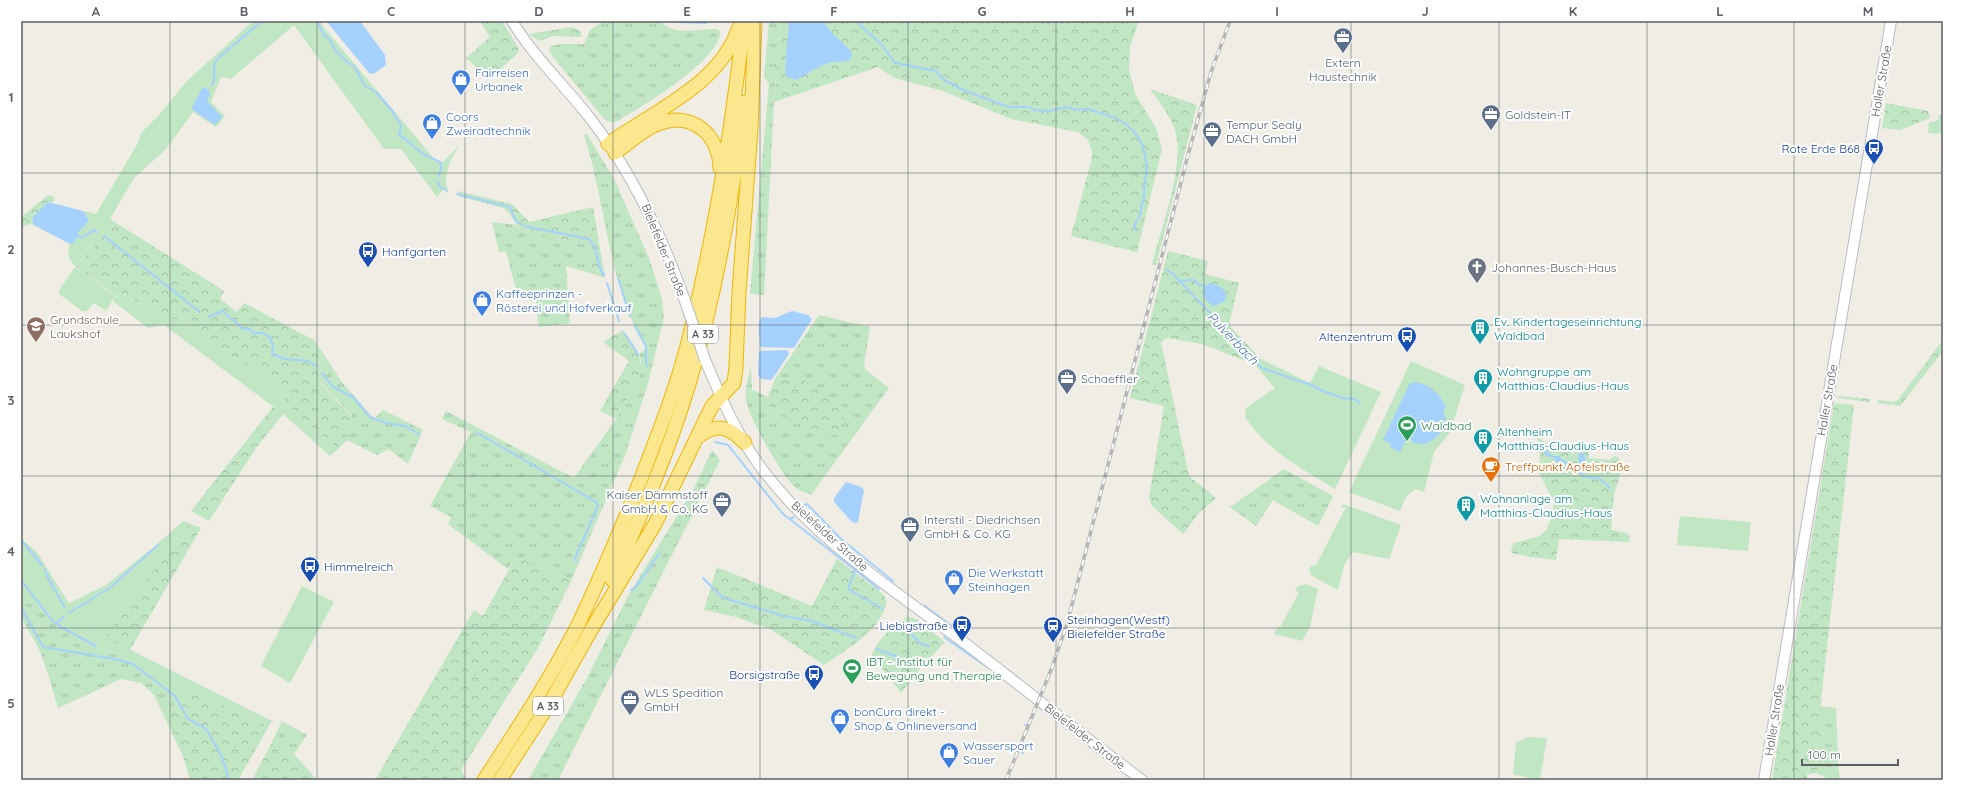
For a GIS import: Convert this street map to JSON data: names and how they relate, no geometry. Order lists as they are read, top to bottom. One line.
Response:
{"streets":{"highway":["A 33"],"main road":["Haller Straße","Bielefelder Straße"]},"water":["Pulverbach"],"places":{"office":["Extern Haustechnik","Goldstein-IT","Tempur Sealy DACH GmbH","Schaeffler","Kaiser Dämmstoff GmbH & Co. KG","Interstil - Diedrichsen GmbH & Co. KG","WLS Spedition GmbH"],"shop":["Fairreisen Urbanek","Coors Zweiradtechnik","Kaffeeprinzen - Rösterei und Hofverkauf","Die Werkstatt Steinhagen","bonCura direkt - Shop & Onlineversand","Wassersport Sauer"],"bus stop":["Rote Erde B68","Hanfgarten","Altenzentrum","Himmelreich","Liebigstraße","Borsigstraße"],"church":["Johannes-Busch-Haus"],"school or university":["Grundschule Laukshof"],"building":["Ev. Kindertageseinrichtung Waldbad","Wohngruppe am Matthias-Claudius-Haus","Altenheim Matthias-Claudius-Haus","Wohnanlage am Matthias-Claudius-Haus"],"sports":["Waldbad","IBT – Institut für Bewegung und Therapie"],"cafe":["Treffpunkt Apfelstraße"],"station":["Steinhagen(Westf) Bielefelder Straße"]},"scale_bar":"100 m","grid":{"columns":["A","B","C","D","E","F","G","H","I","J","K","L","M"],"rows":["1","2","3","4","5"]}}
